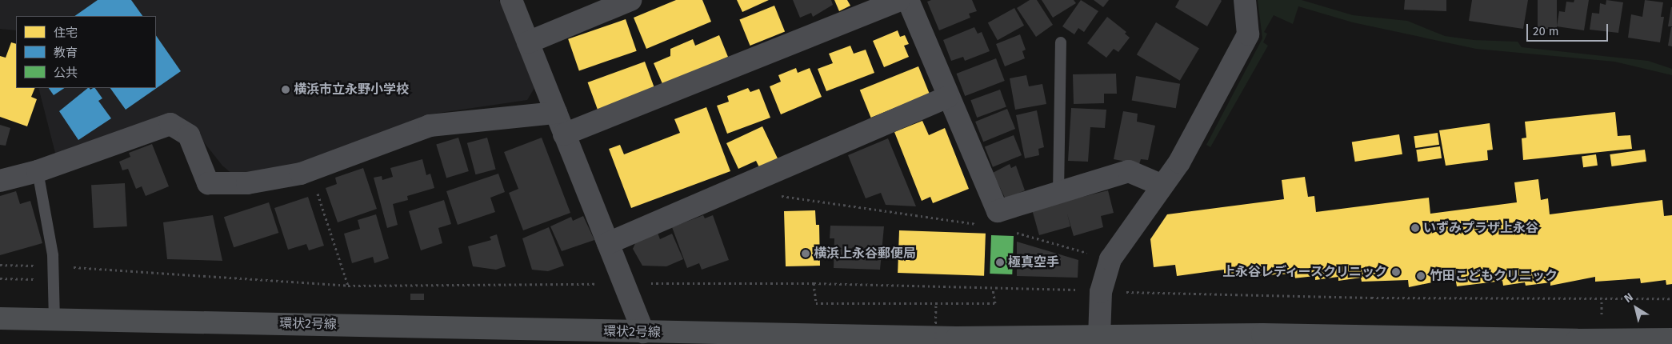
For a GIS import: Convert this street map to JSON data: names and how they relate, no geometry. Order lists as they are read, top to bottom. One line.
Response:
{"streets":{"main road":["環状2号線"]},"places":["横浜市立永野小学校","いずみプラザ上永谷","横浜上永谷郵便局","極真空手","上永谷レディースクリニック","竹田こどもクリニック"],"legend":["住宅","教育","公共"],"scale_bar":"20 m","north":"top left"}
